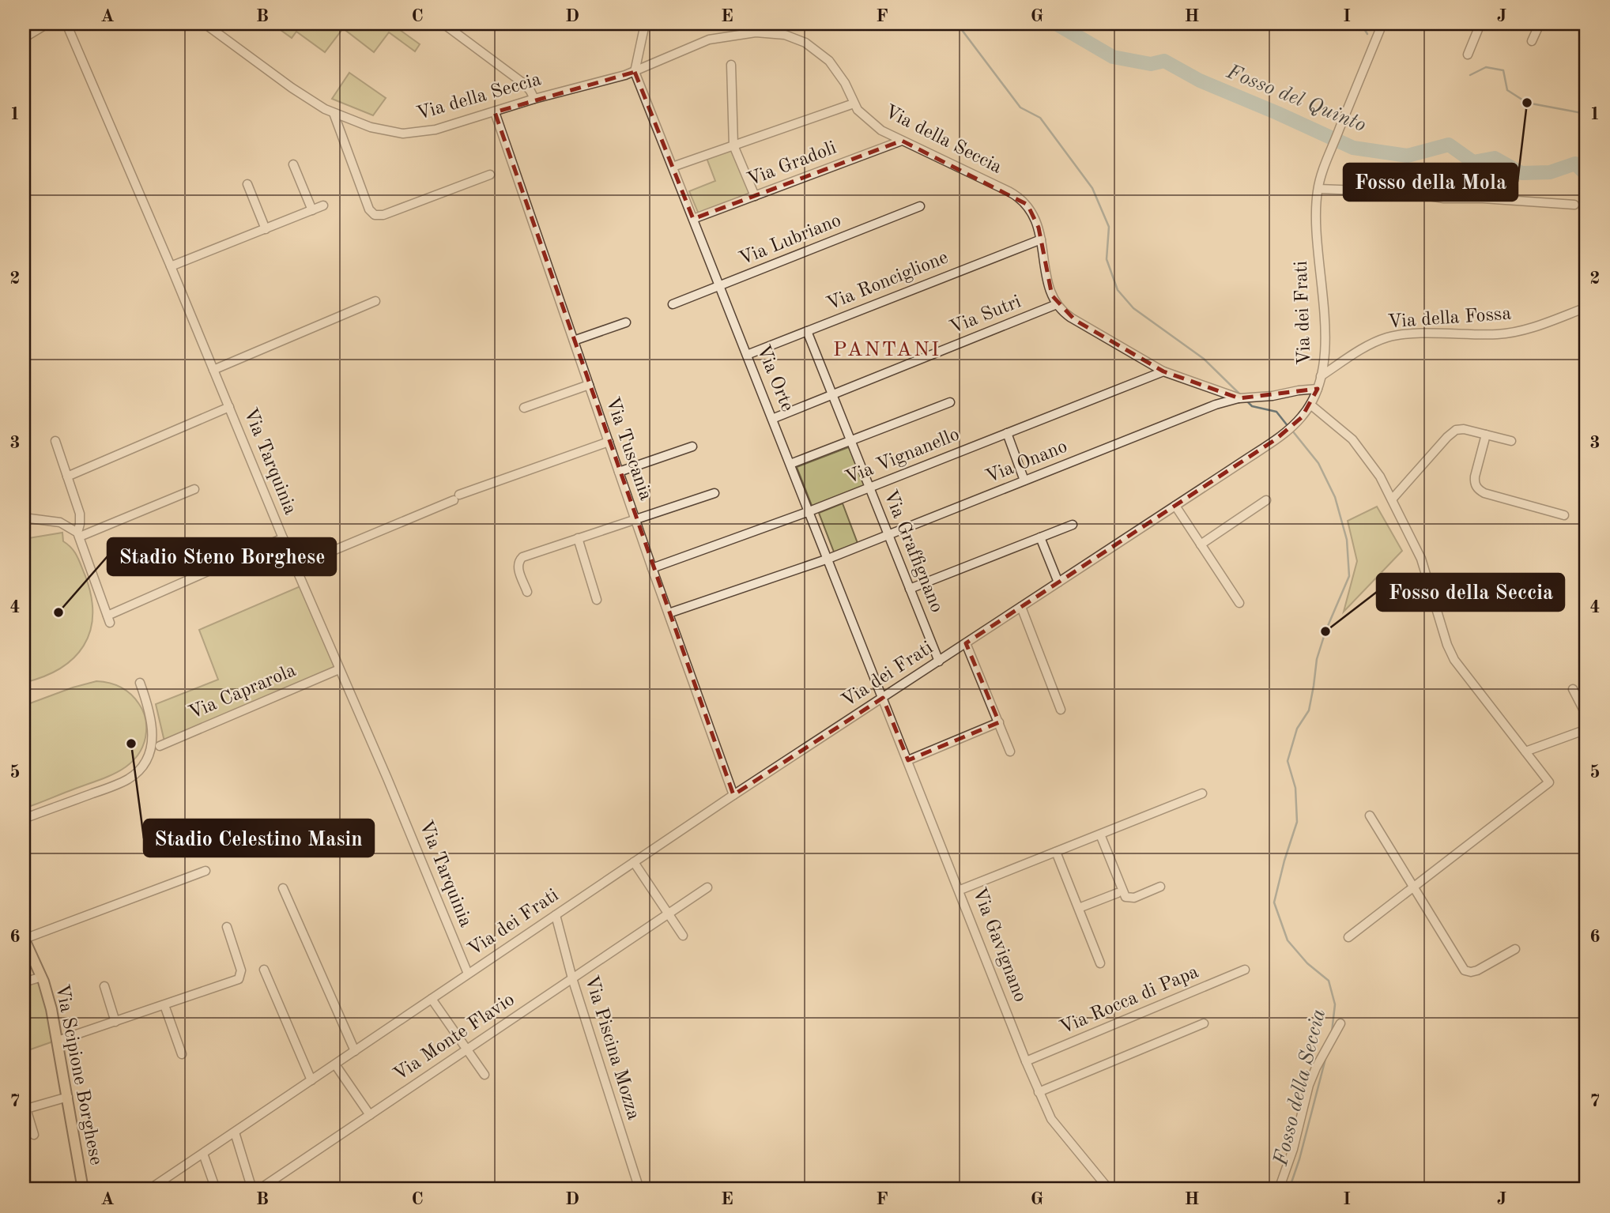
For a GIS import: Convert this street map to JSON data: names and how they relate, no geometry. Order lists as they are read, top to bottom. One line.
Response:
{"streets":{"main road":["Via Scipione Borghese"],"street":["Via della Seccia","Via Gradoli","Via Lubriano","Via Ronciglione","Via dei Frati","Via Sutri","Via della Fossa","Via Orte","Via Tuscania","Via Vignanello","Via Tarquinia","Via Onano","Via Graffignano","Via Caprarola","Via Gavignano","Via Rocca di Papa","Via Monte Flavio","Via Piscina Mozza"]},"crossings":[["Via della Seccia","Via Gradoli"],["Via della Seccia","Via Ronciglione"],["Via della Seccia","Via Sutri"],["Via della Seccia","Via Orte"],["Via della Seccia","Via Tuscania"],["Via Gradoli","Via Orte"],["Via Lubriano","Via Orte"],["Via Ronciglione","Via Orte"],["Via Ronciglione","Via Graffignano"],["Via dei Frati","Via della Fossa"],["Via dei Frati","Via Orte"],["Via dei Frati","Via Tuscania"],["Via dei Frati","Via Tarquinia"],["Via dei Frati","Via Graffignano"],["Via dei Frati","Via Gavignano"],["Via dei Frati","Via Piscina Mozza"],["Via Sutri","Via Orte"],["Via Sutri","Via Graffignano"],["Via Orte","Via Vignanello"],["Via Orte","Via Onano"],["Via Orte","Via Gavignano"],["Via Tuscania","Via Vignanello"],["Via Tuscania","Via Onano"],["Via Vignanello","Via Graffignano"],["Via Tarquinia","Via Caprarola"],["Via Onano","Via Graffignano"],["Via Gavignano","Via Rocca di Papa"],["Via Monte Flavio","Via Piscina Mozza"]],"districts":["PANTANI"],"water":["Fosso del Quinto","Fosso della Seccia"],"places":["Fosso della Mola","Stadio Steno Borghese","Fosso della Seccia","Stadio Celestino Masin"],"grid":{"columns":["A","B","C","D","E","F","G","H","I","J"],"rows":["1","2","3","4","5","6","7"]}}
